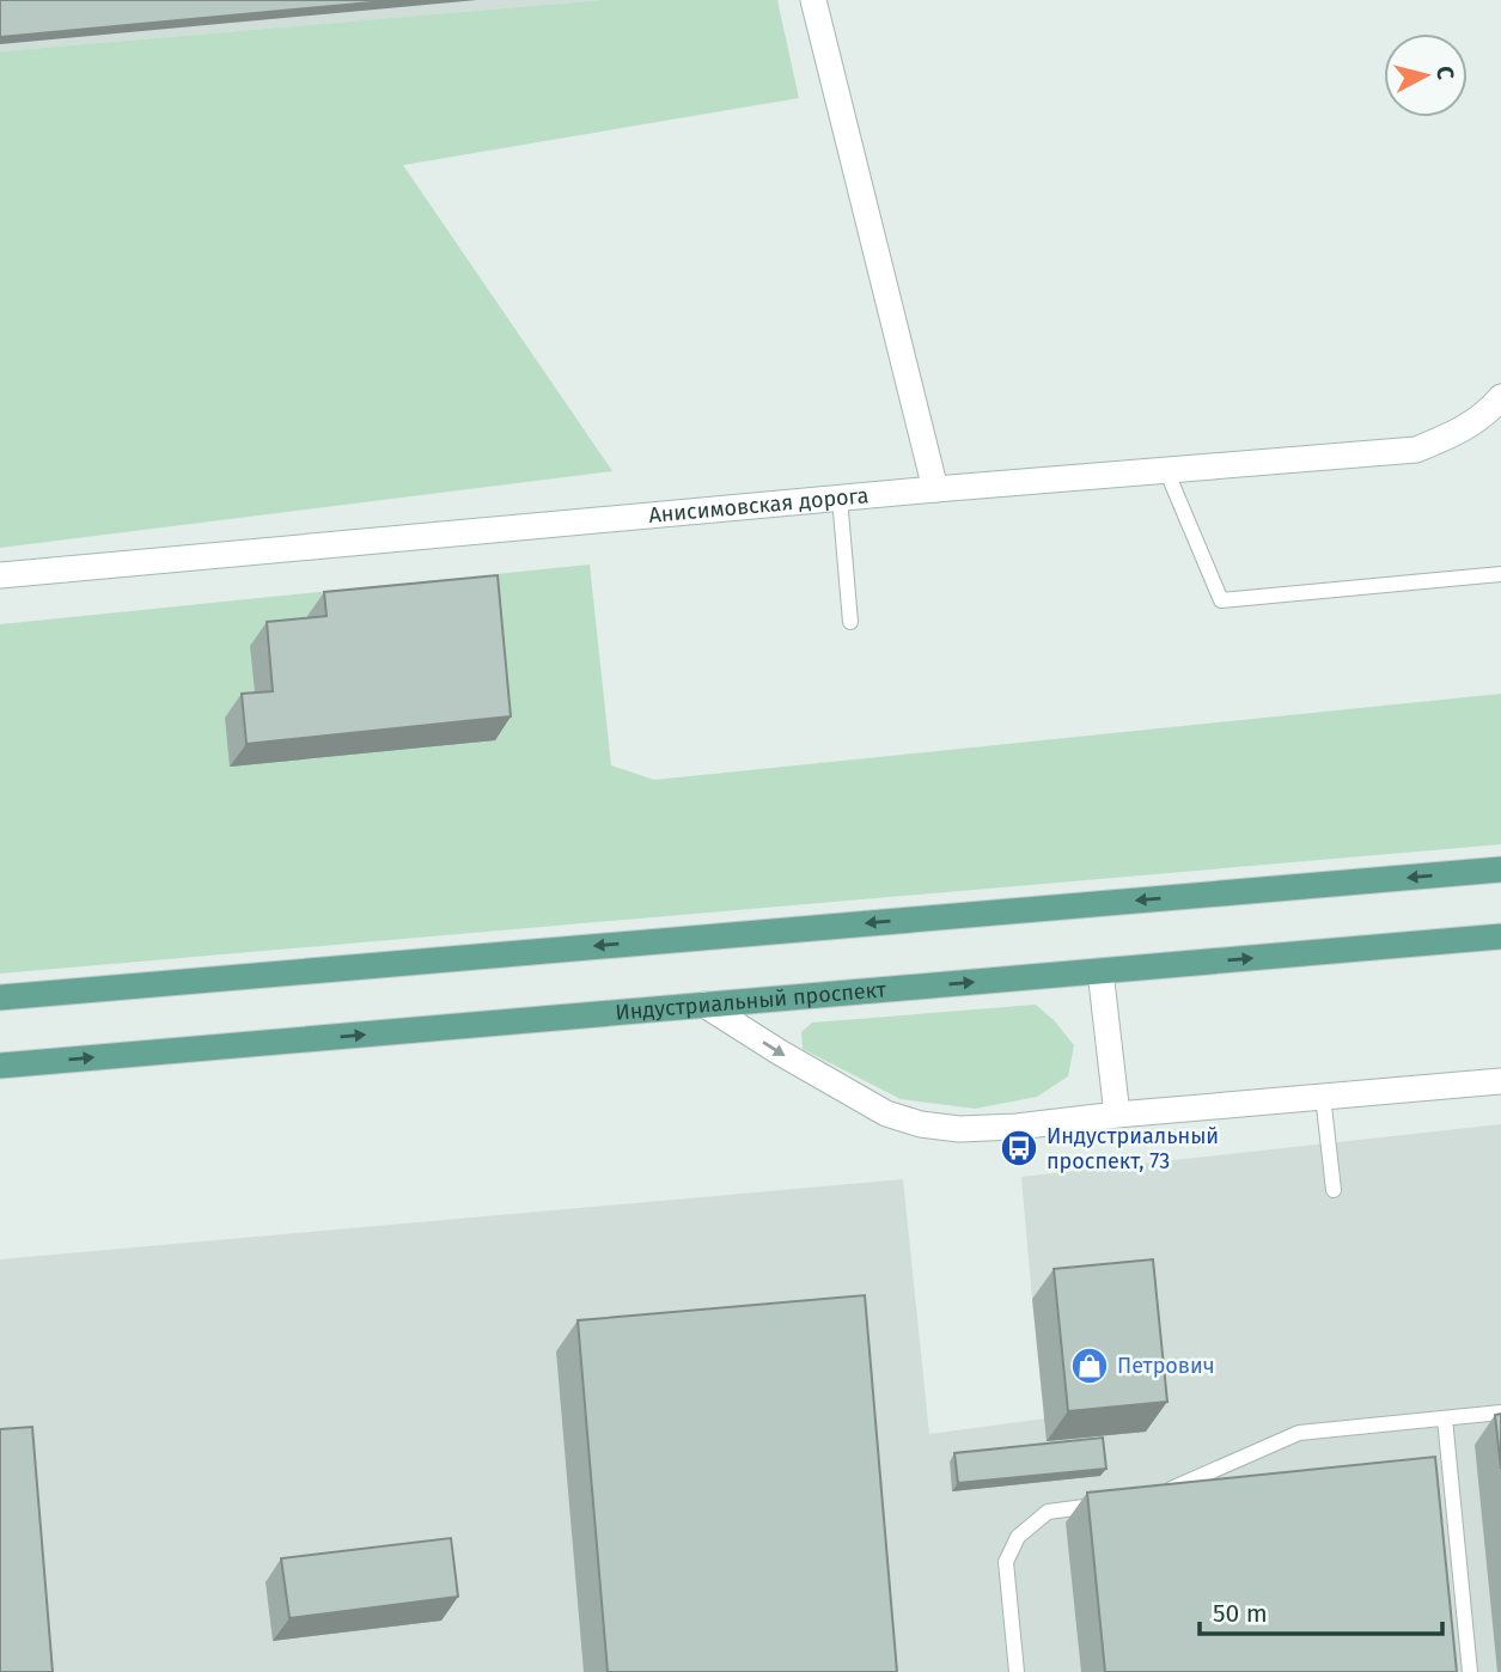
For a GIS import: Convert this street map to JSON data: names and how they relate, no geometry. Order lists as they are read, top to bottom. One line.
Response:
{"streets":{"main road":["Индустриальный проспект"],"street":["Анисимовская дорога"]},"places":{"bus stop":["Индустриальный проспект, 73"],"shop":["Петрович"]},"scale_bar":"50 m","north":"right"}
